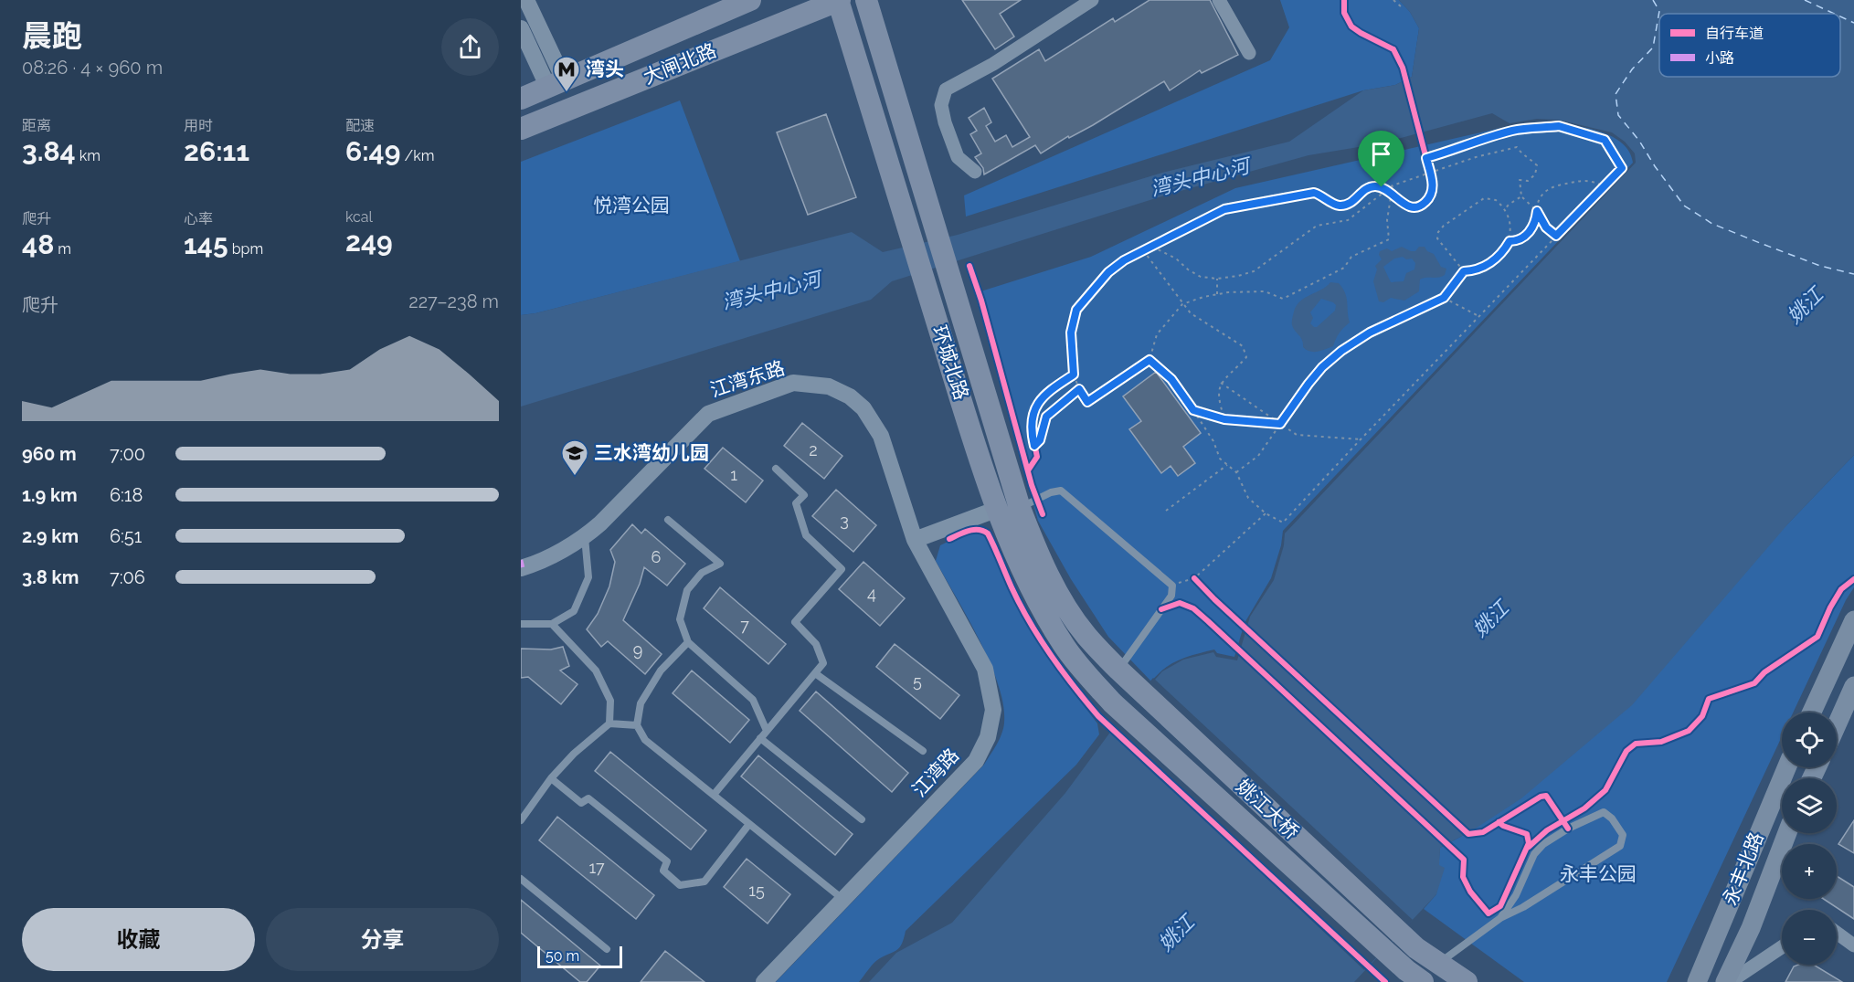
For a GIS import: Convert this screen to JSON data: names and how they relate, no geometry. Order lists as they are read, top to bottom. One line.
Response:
{"streets":{"main road":["大闸北路","环城北路","姚江大桥","永丰北路"],"street":["江湾东路","江湾路"]},"crossings":[["大闸北路","环城北路"],["环城北路","姚江大桥"],["江湾东路","江湾路"]],"water":["湾头中心河","姚江"],"parks":["悦湾公园","永丰公园"],"places":{"metro station":["湾头"],"school or university":["三水湾幼儿园"]},"house_numbers":["2","1","3","6","4","7","9","5","17","15"],"legend":["自行车道","小路"],"scale_bar":"50 m","page":{"heading":["晨跑","08:26 · 4 × 960 m"],"stats":[["距离","3.84 km"],["用时","26:11"],["配速","6:49 /km"],["爬升","48 m"],["心率","145 bpm"],["kcal","249"]],"chart":["爬升","227–238 m"],"list":[{"name":"960 m","note":"7:00"},{"name":"1.9 km","note":"6:18"},{"name":"2.9 km","note":"6:51"},{"name":"3.8 km","note":"7:06"}],"map_buttons":["+","−"],"buttons":["收藏","分享"],"scale":"50 m"}}
